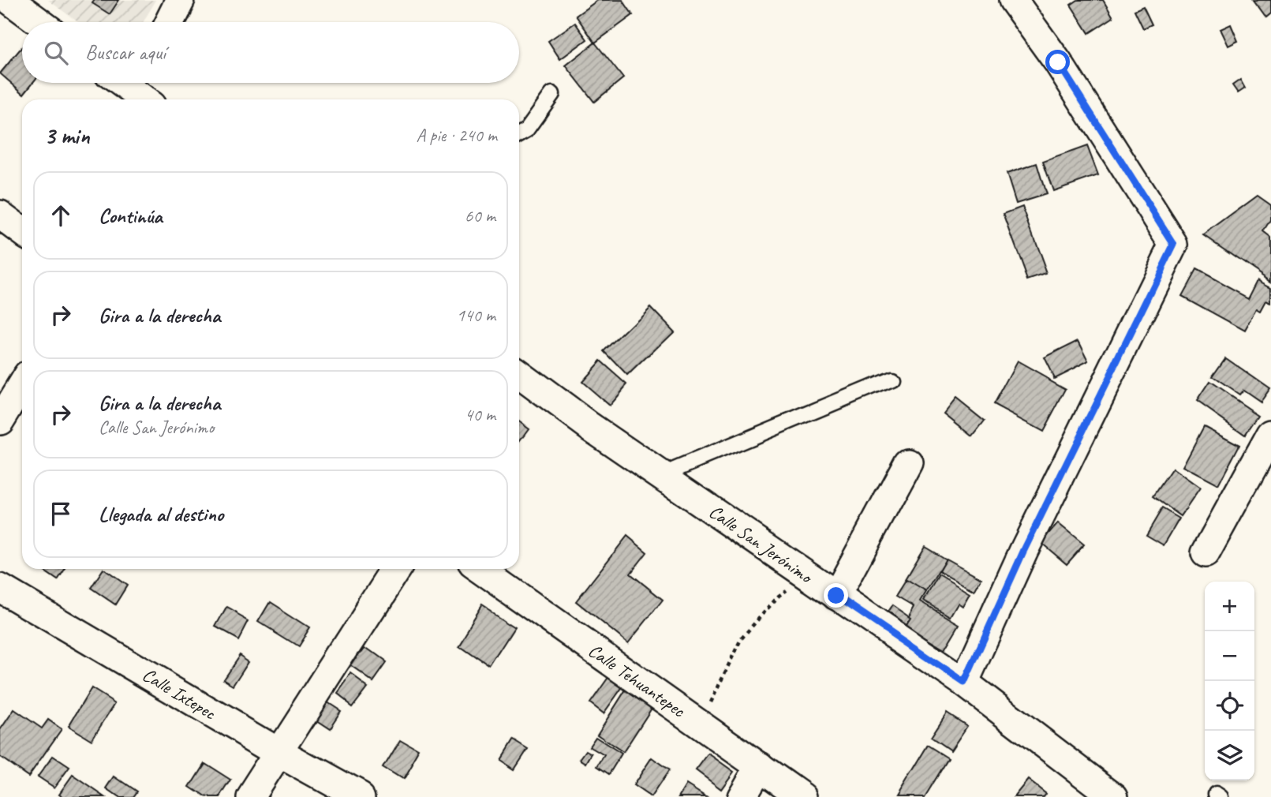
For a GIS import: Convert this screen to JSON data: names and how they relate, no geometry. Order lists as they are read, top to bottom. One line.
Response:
{"streets":{"street":["Calle San Jerónimo","Calle Tehuantepec","Calle Ixtepec"]},"page":{"search":"Buscar aquí","heading":["3 min","A pie · 240 m"],"list":[["Continúa","60 m"],["Gira a la derecha","140 m"],["Gira a la derecha","Calle San Jerónimo","40 m"],"Llegada al destino"],"map_buttons":["+","−"]}}
